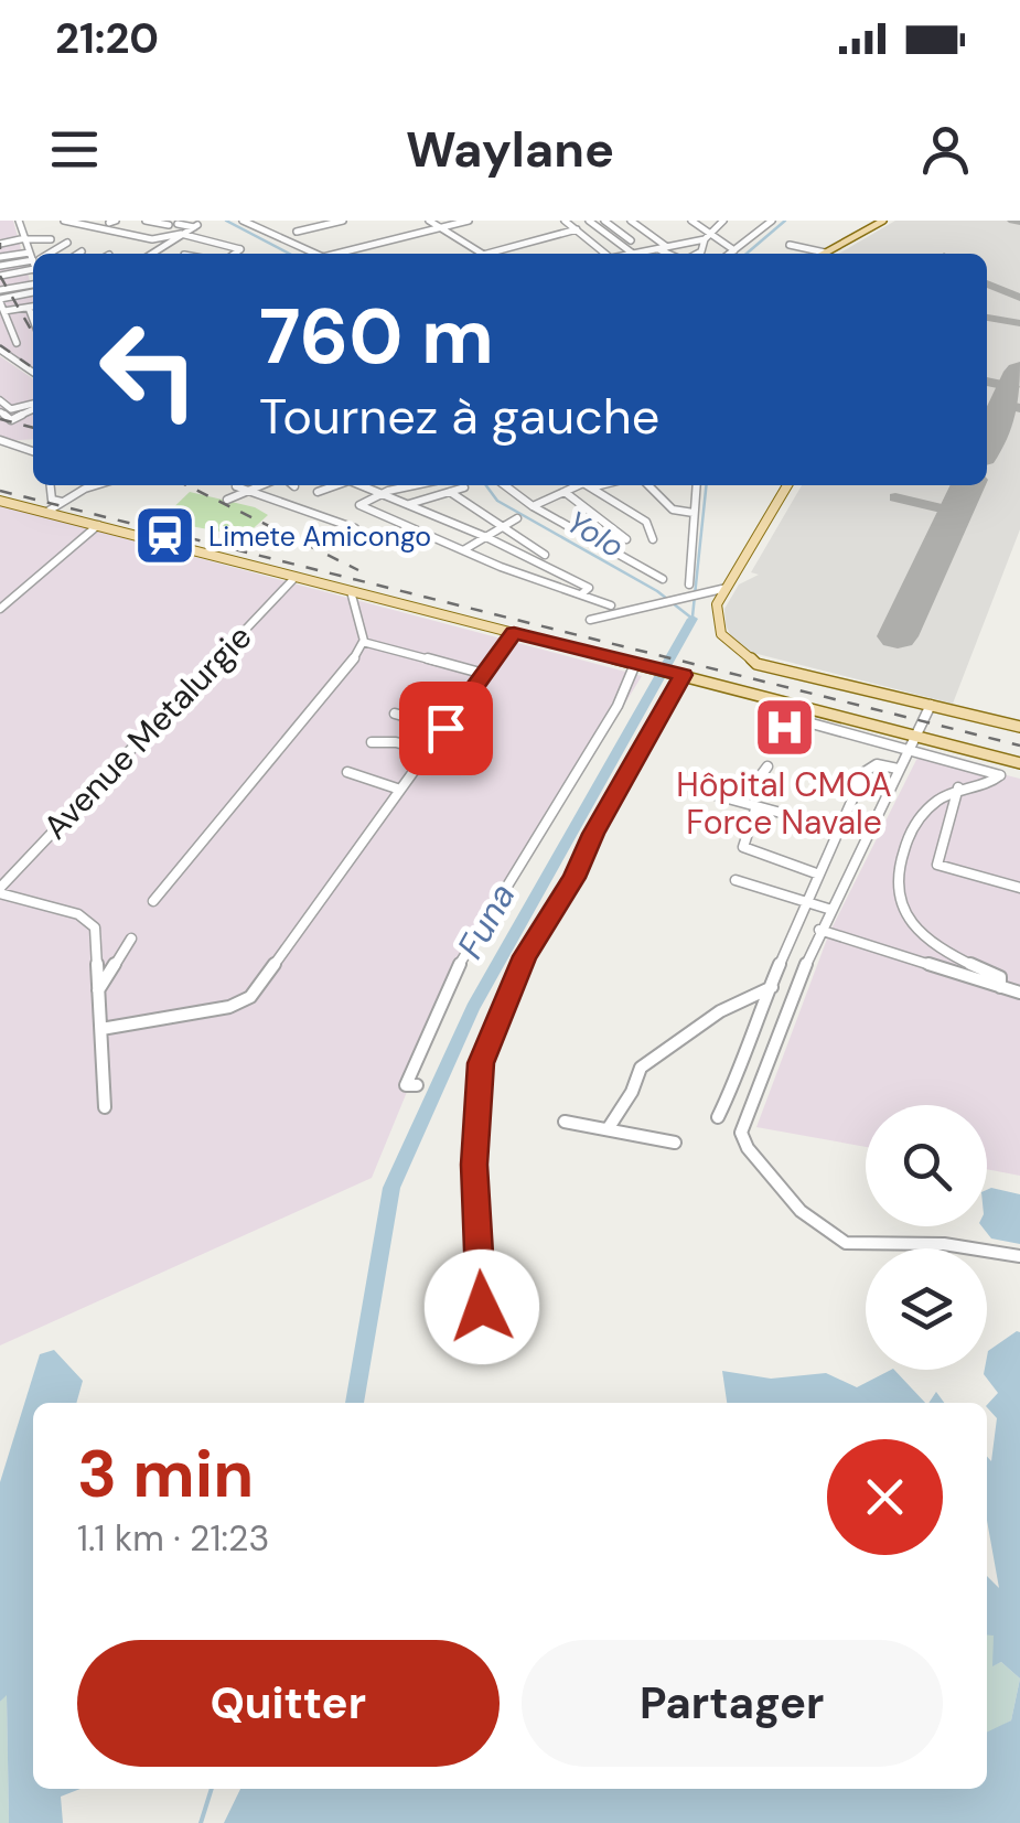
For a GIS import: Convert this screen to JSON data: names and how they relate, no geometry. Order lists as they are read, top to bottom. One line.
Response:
{"streets":{"street":["Avenue Metalurgie"]},"water":["Yolo","Funa"],"places":{"station":["Limete Amicongo"],"hospital":["Hôpital CMOA Force Navale"]},"page":{"status":"21:20","header":"Waylane","turn":["760 m","Tournez à gauche"],"heading":["3 min","1.1 km · 21:23"],"buttons":["Quitter","Partager"]}}
